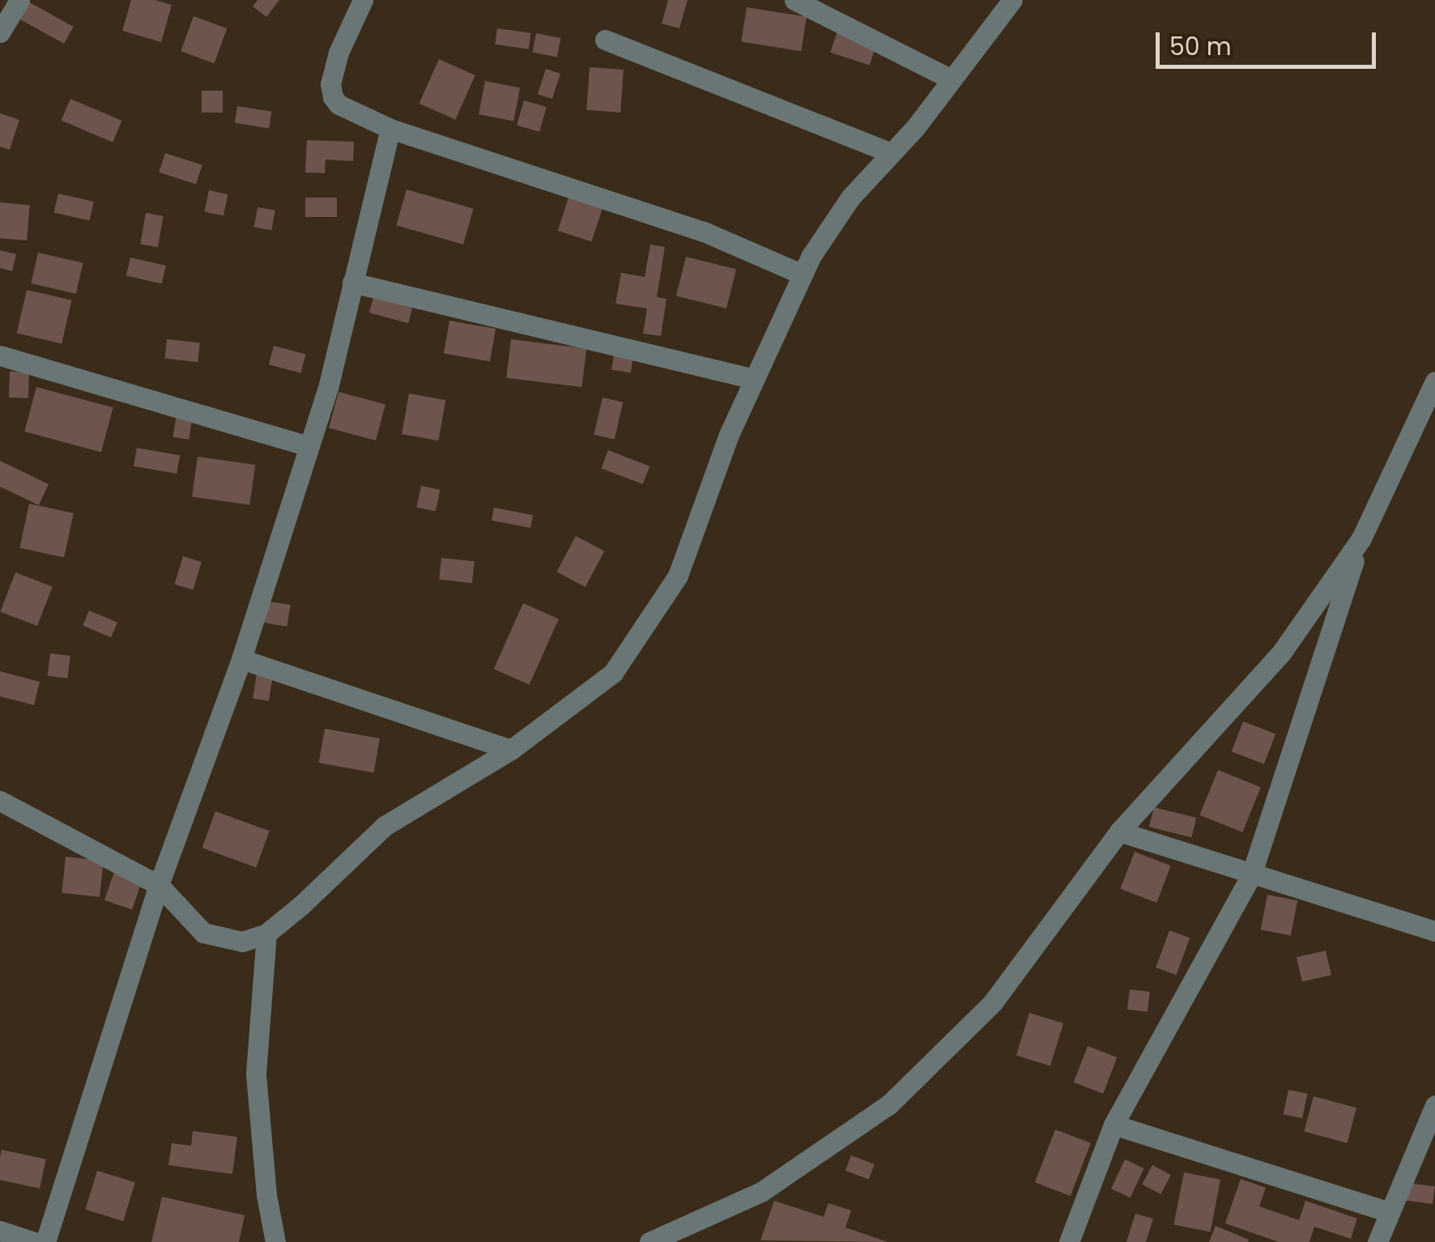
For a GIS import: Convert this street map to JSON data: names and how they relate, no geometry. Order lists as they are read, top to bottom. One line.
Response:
{"scale_bar":"50 m"}
